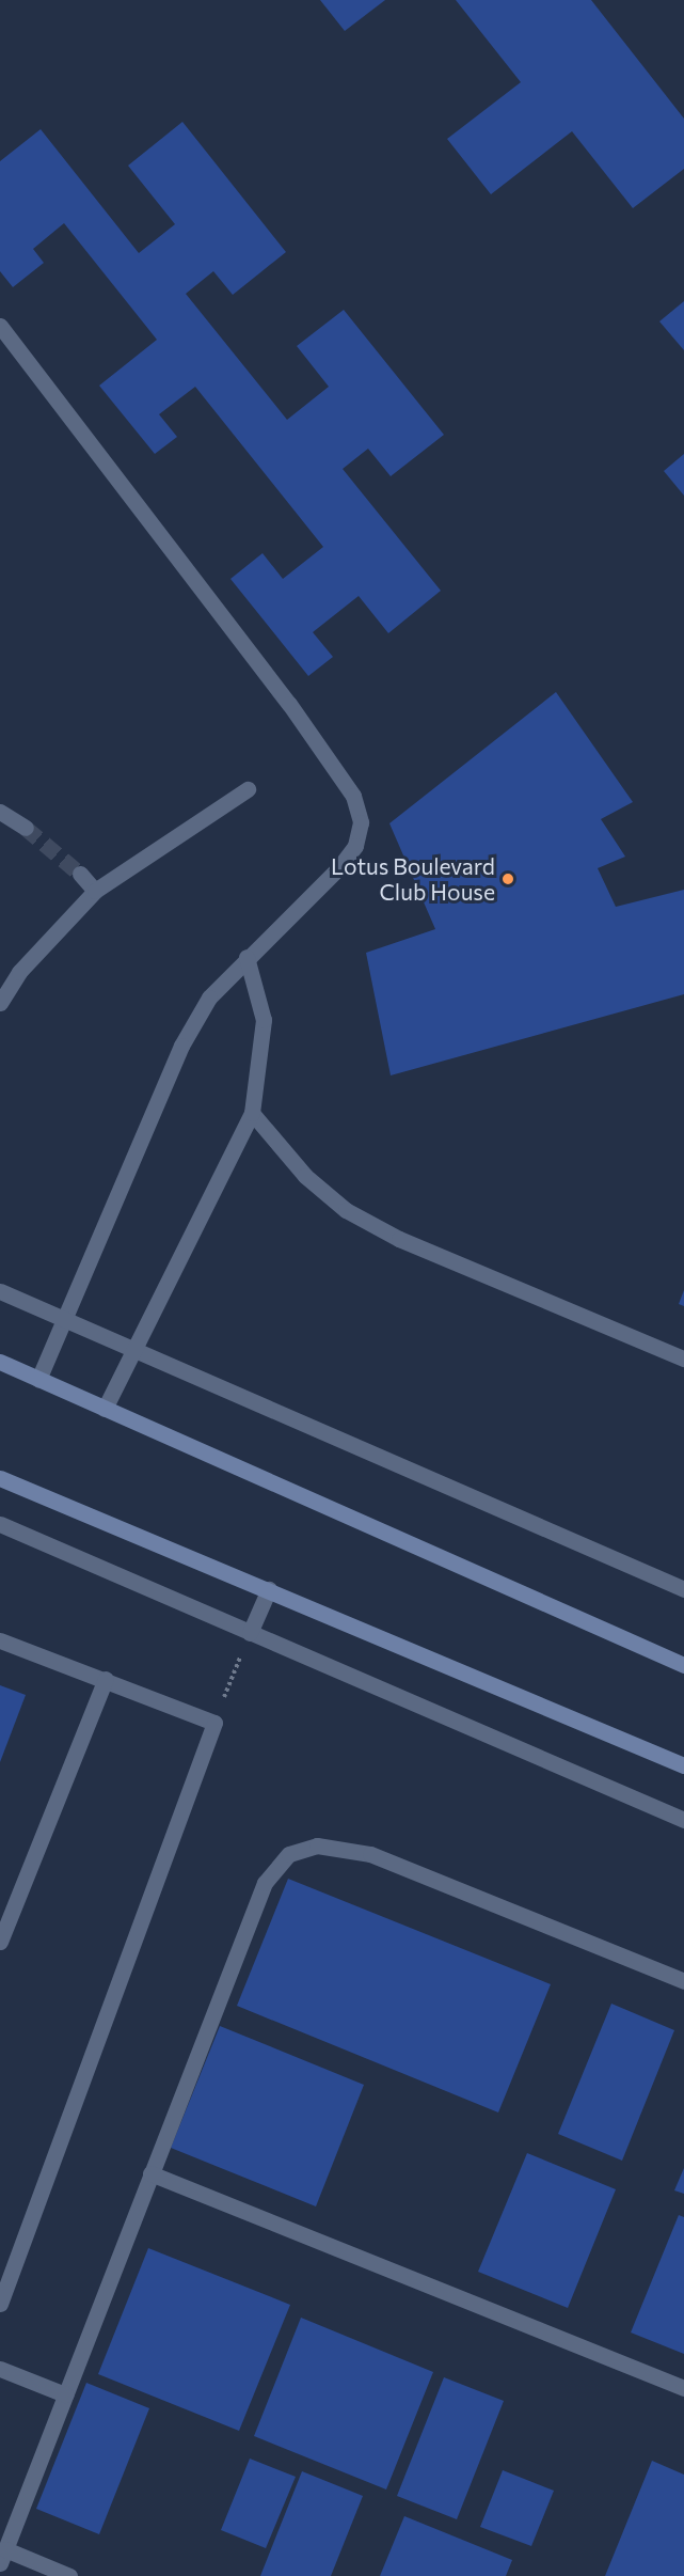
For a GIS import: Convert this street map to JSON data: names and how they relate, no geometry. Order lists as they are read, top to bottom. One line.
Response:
{"places":["Lotus Boulevard Club House"]}
